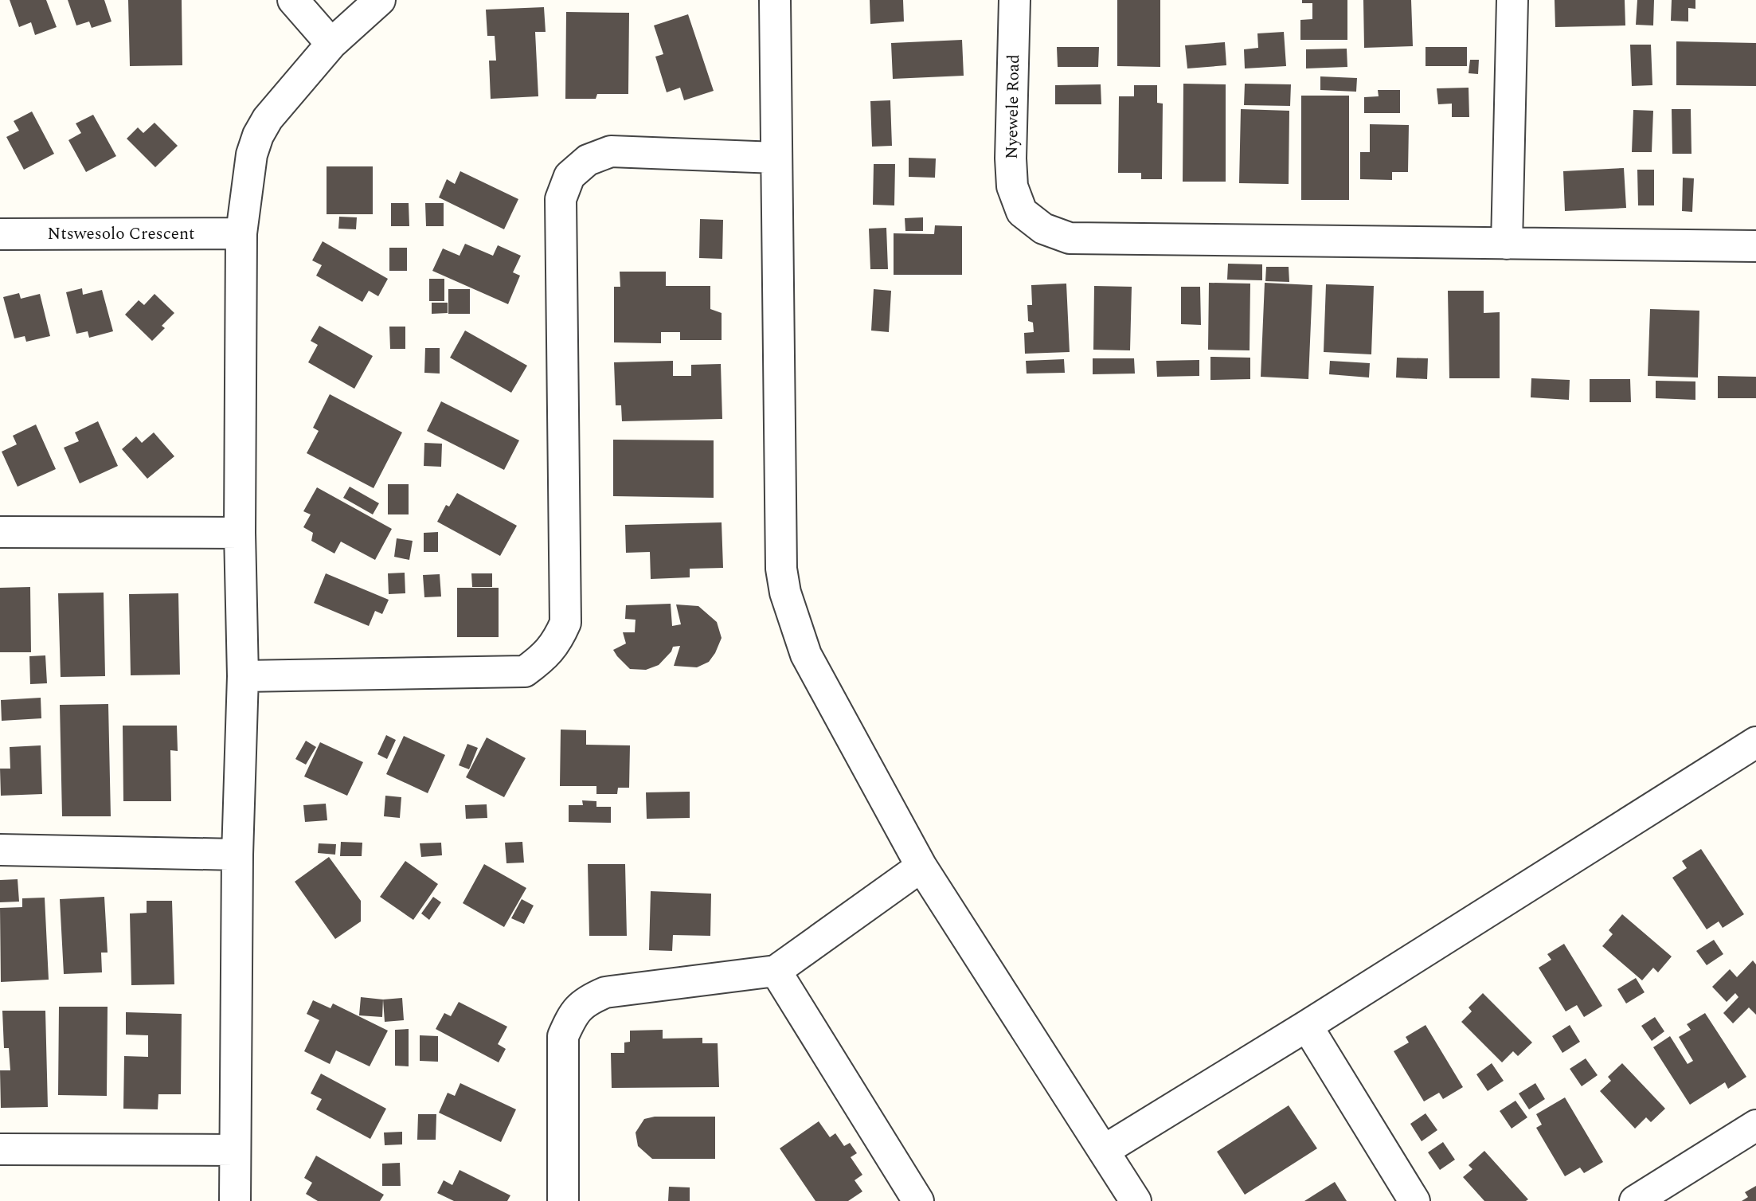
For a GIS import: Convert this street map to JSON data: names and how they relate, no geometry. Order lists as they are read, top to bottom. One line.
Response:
{"streets":{"street":["Nyewele Road","Ntswesolo Crescent"]}}
